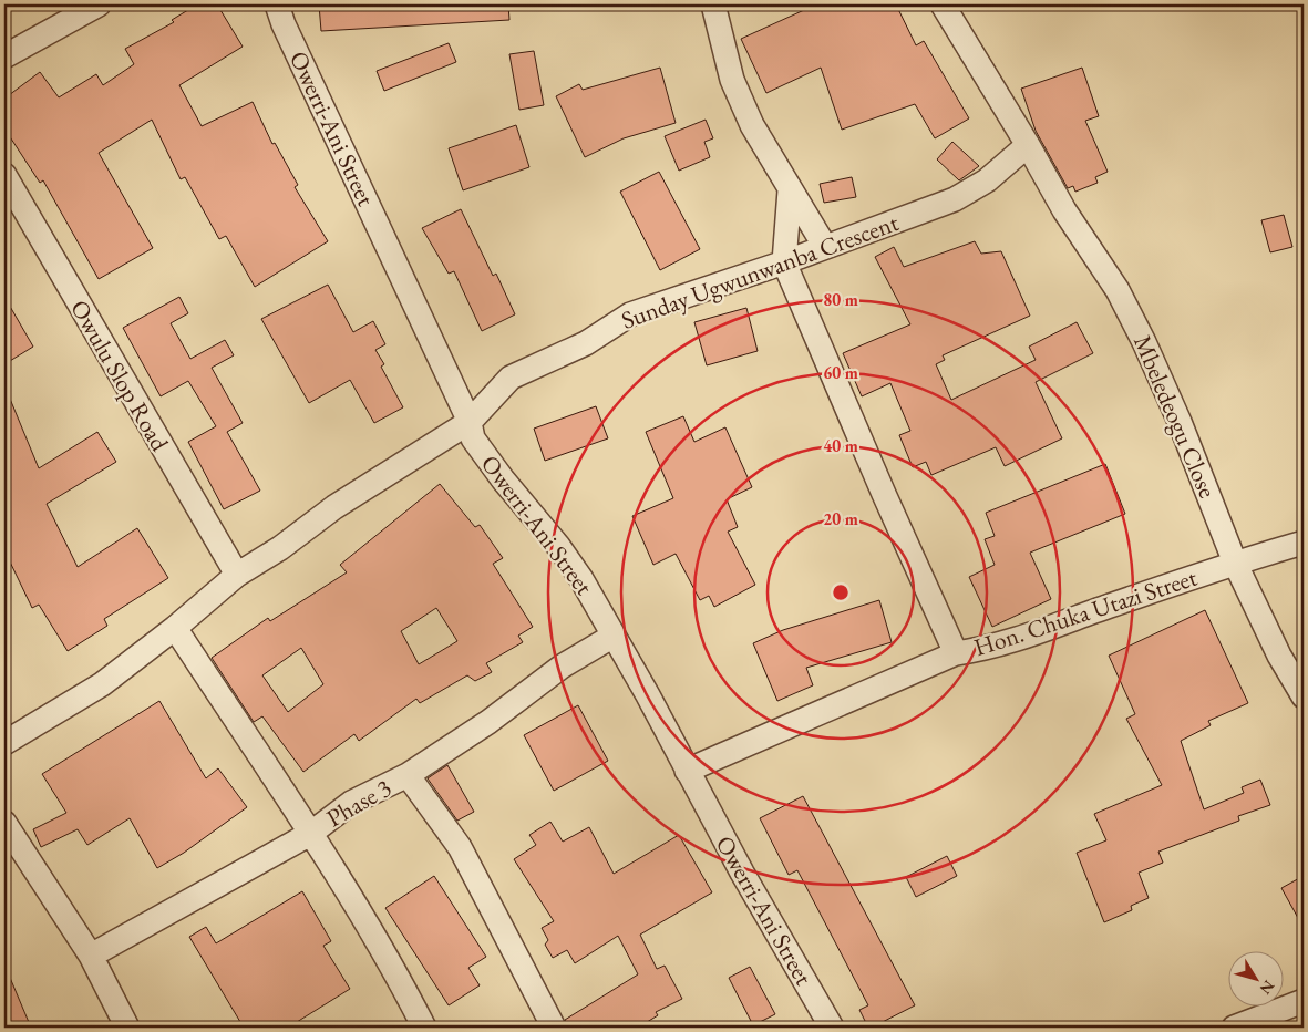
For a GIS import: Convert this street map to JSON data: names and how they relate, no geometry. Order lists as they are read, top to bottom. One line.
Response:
{"streets":{"street":["Owerri-Ani Street","Sunday Ugwunwanba Crescent","Owulu Slop Road","Mbeledeogu Close","Hon. Chuka Utazi Street","Phase 3"]},"crossings":[["Owerri-Ani Street","Sunday Ugwunwanba Crescent"],["Sunday Ugwunwanba Crescent","Mbeledeogu Close"],["Sunday Ugwunwanba Crescent","Hon. Chuka Utazi Street"],["Mbeledeogu Close","Hon. Chuka Utazi Street"]],"north":"bottom right","rings":["80 m","60 m","40 m","20 m"]}
